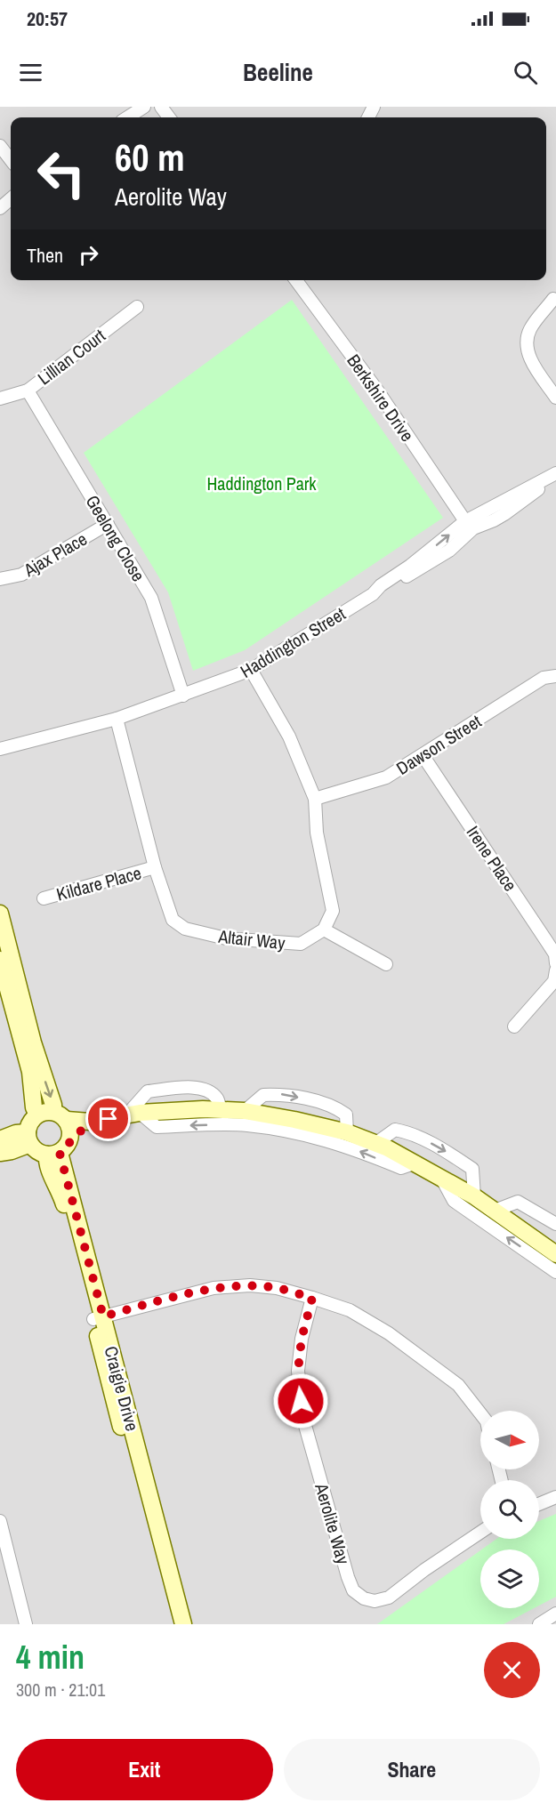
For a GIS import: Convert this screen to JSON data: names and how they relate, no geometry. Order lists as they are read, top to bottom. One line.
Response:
{"streets":{"main road":["Craigie Drive"],"street":["Lillian Court","Berkshire Drive","Geelong Close","Ajax Place","Haddington Street","Dawson Street","Irene Place","Kildare Place","Altair Way","Aerolite Way"]},"crossings":[["Lillian Court","Geelong Close"],["Berkshire Drive","Haddington Street"],["Geelong Close","Ajax Place"],["Geelong Close","Haddington Street"],["Haddington Street","Altair Way"],["Dawson Street","Irene Place"],["Kildare Place","Altair Way"]],"parks":["Haddington Park"],"north":"right","page":{"status":"20:57","header":"Beeline","turn":["60 m","Aerolite Way"],"then":"Then","heading":["4 min","300 m · 21:01"],"buttons":["Exit","Share"]}}
